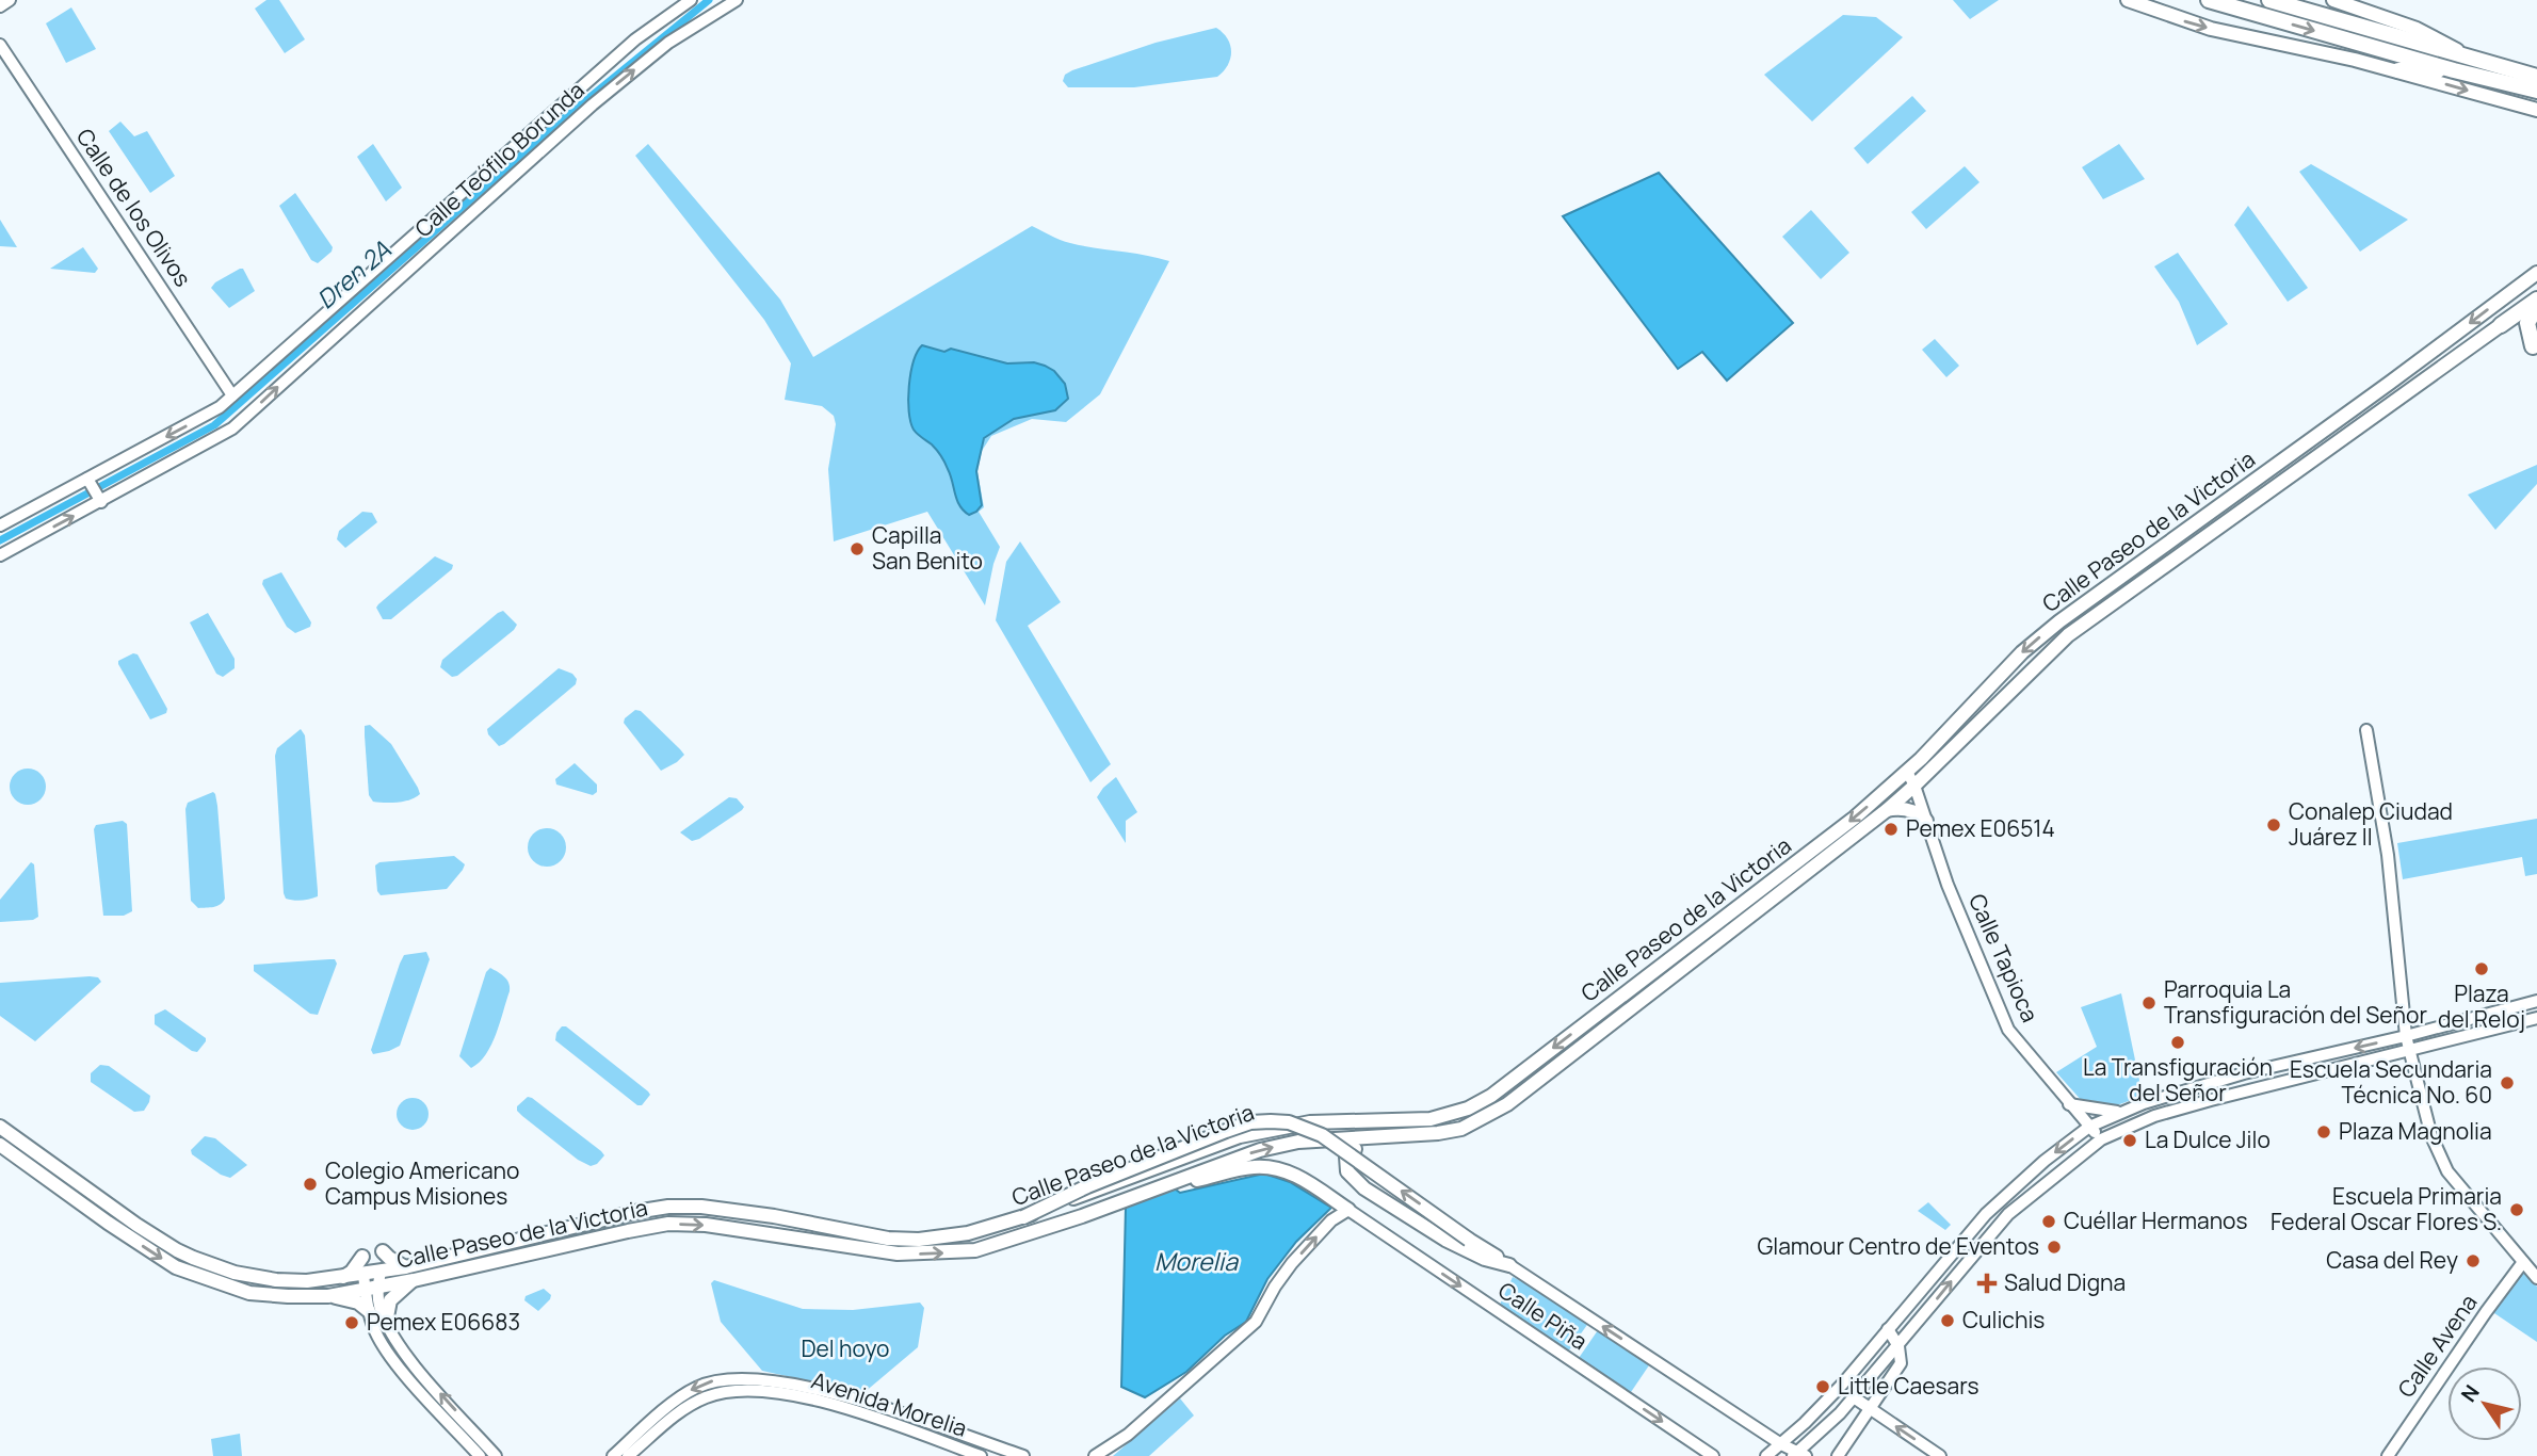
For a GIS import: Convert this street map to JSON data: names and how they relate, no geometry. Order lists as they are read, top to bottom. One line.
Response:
{"streets":{"main road":["Calle Teófilo Borunda","Calle de los Olivos","Calle Paseo de la Victoria","Calle Tapioca","Calle Piña","Calle Avena","Avenida Morelia"]},"crossings":[["Calle Teófilo Borunda","Calle de los Olivos"],["Calle Paseo de la Victoria","Calle Tapioca"]],"water":["Dren 2A","Morelia"],"parks":["Del hoyo"],"places":{"other":["Capilla San Benito","Conalep Ciudad Juárez II","Pemex E06514","Plaza del Reloj","Parroquia La Transfiguración del Señor","La Transfiguración del Señor","Escuela Secundaria Técnica No. 60","Plaza Magnolia","La Dulce Jilo","Colegio Americano Campus Misiones","Escuela Primaria Federal Oscar Flores S.","Cuéllar Hermanos","Glamour Centro de Eventos","Casa del Rey","Culichis","Pemex E06683","Little Caesars"],"health":["Salud Digna"]},"north":"top left"}
